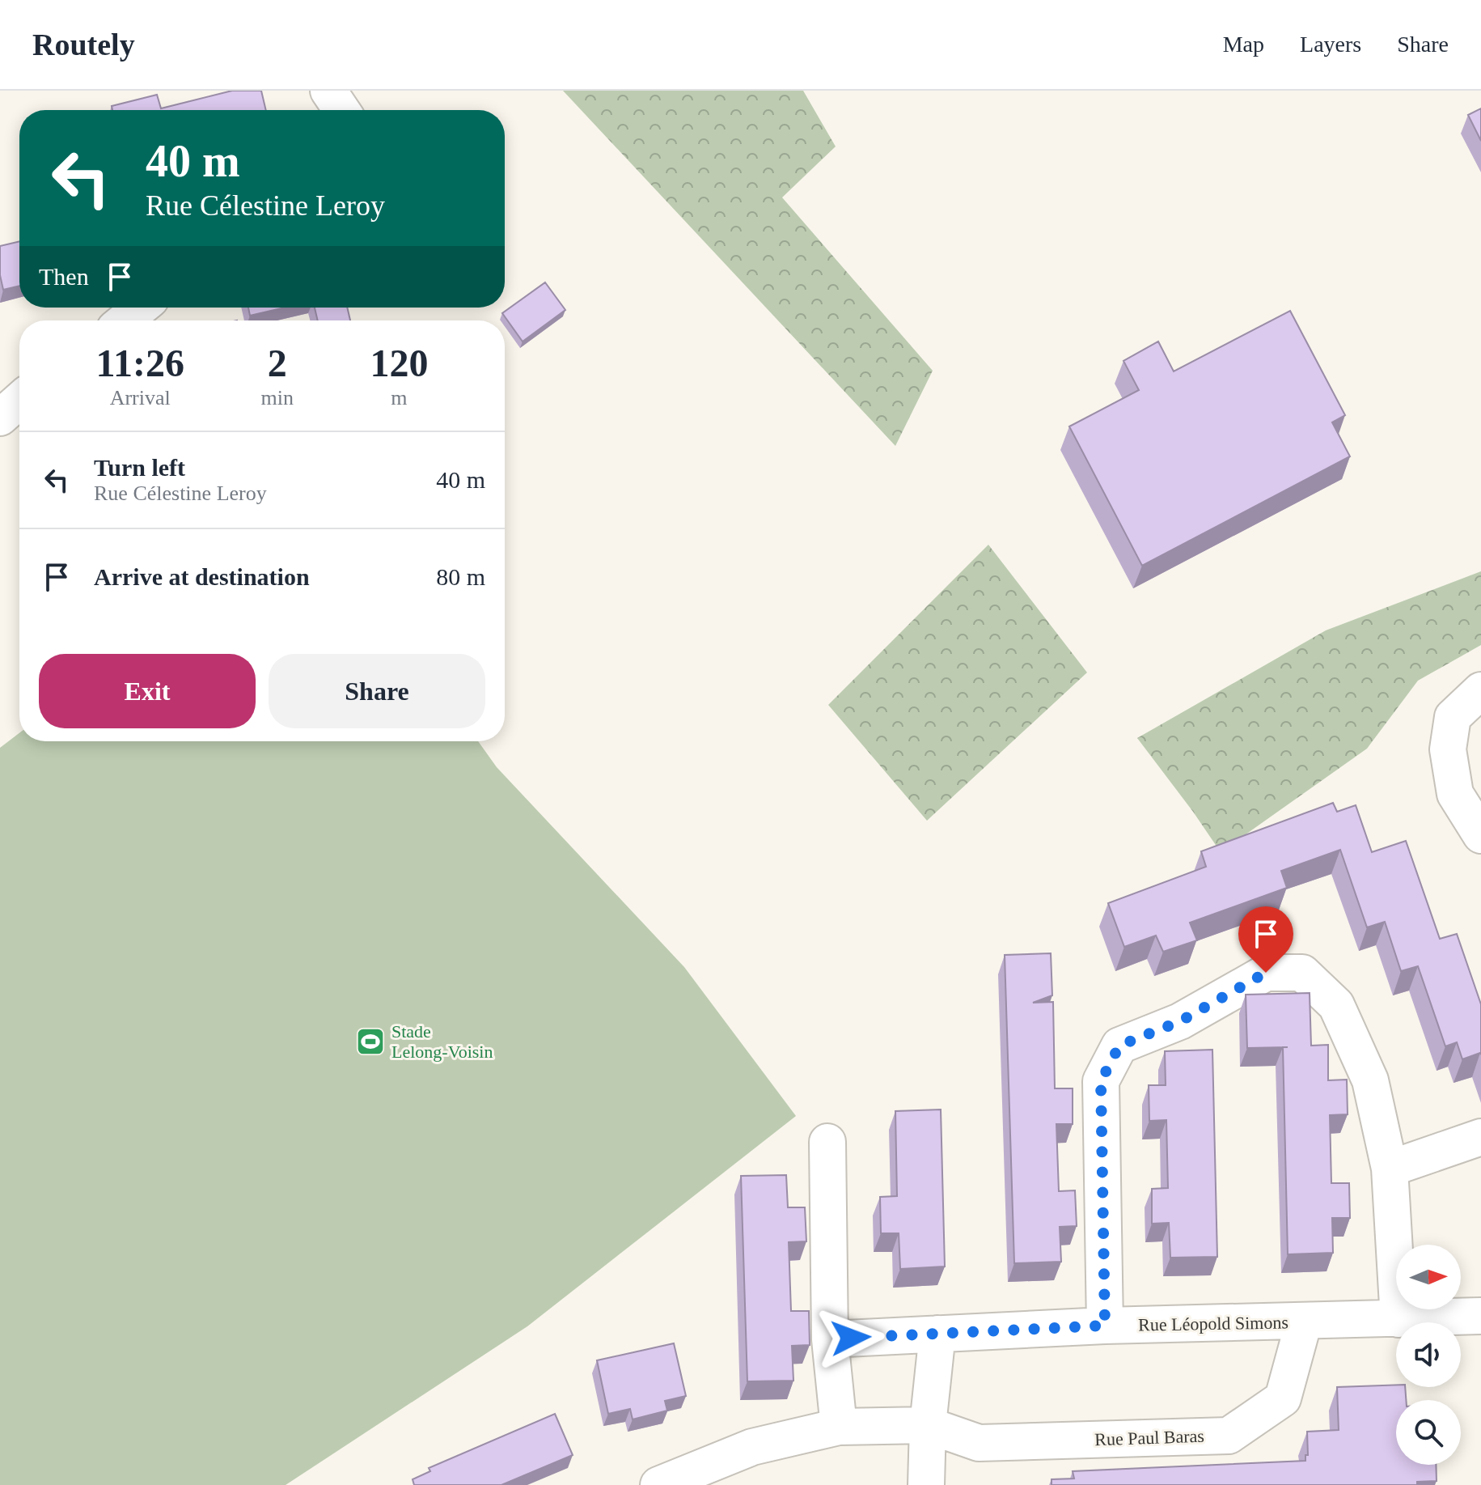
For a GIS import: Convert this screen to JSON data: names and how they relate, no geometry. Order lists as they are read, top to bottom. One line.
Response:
{"streets":{"street":["Rue Léopold Simons","Rue Paul Baras"]},"crossings":[["Rue Léopold Simons","Rue Paul Baras"]],"places":{"sports":["Stade Lelong-Voisin"]},"north":"right","page":{"header":"Routely","nav":["Map","Layers","Share"],"turn":["40 m","Rue Célestine Leroy"],"then":"Then","eta":["11:26","Arrival","2","min","120","m"],"list":[{"name":"Turn left","note":"Rue Célestine Leroy","value":"40 m"},{"name":"Arrive at destination","value":"80 m"}],"buttons":["Exit","Share"]}}
